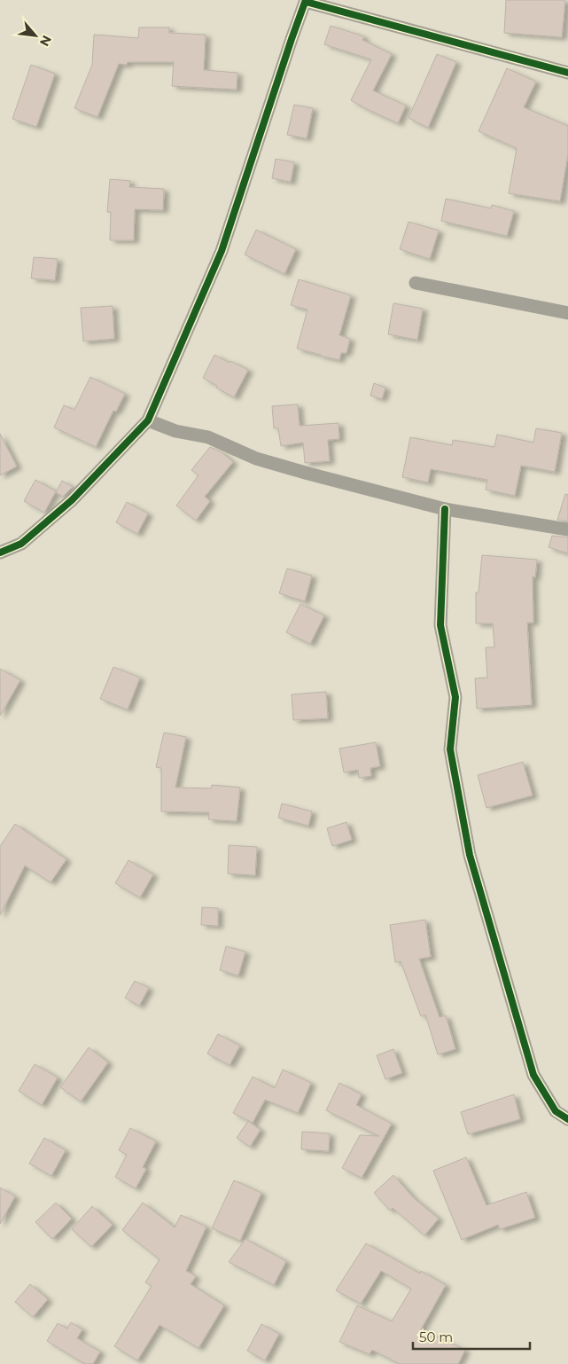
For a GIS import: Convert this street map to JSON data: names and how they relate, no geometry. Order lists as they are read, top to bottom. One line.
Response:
{"scale_bar":"50 m","north":"bottom right"}
